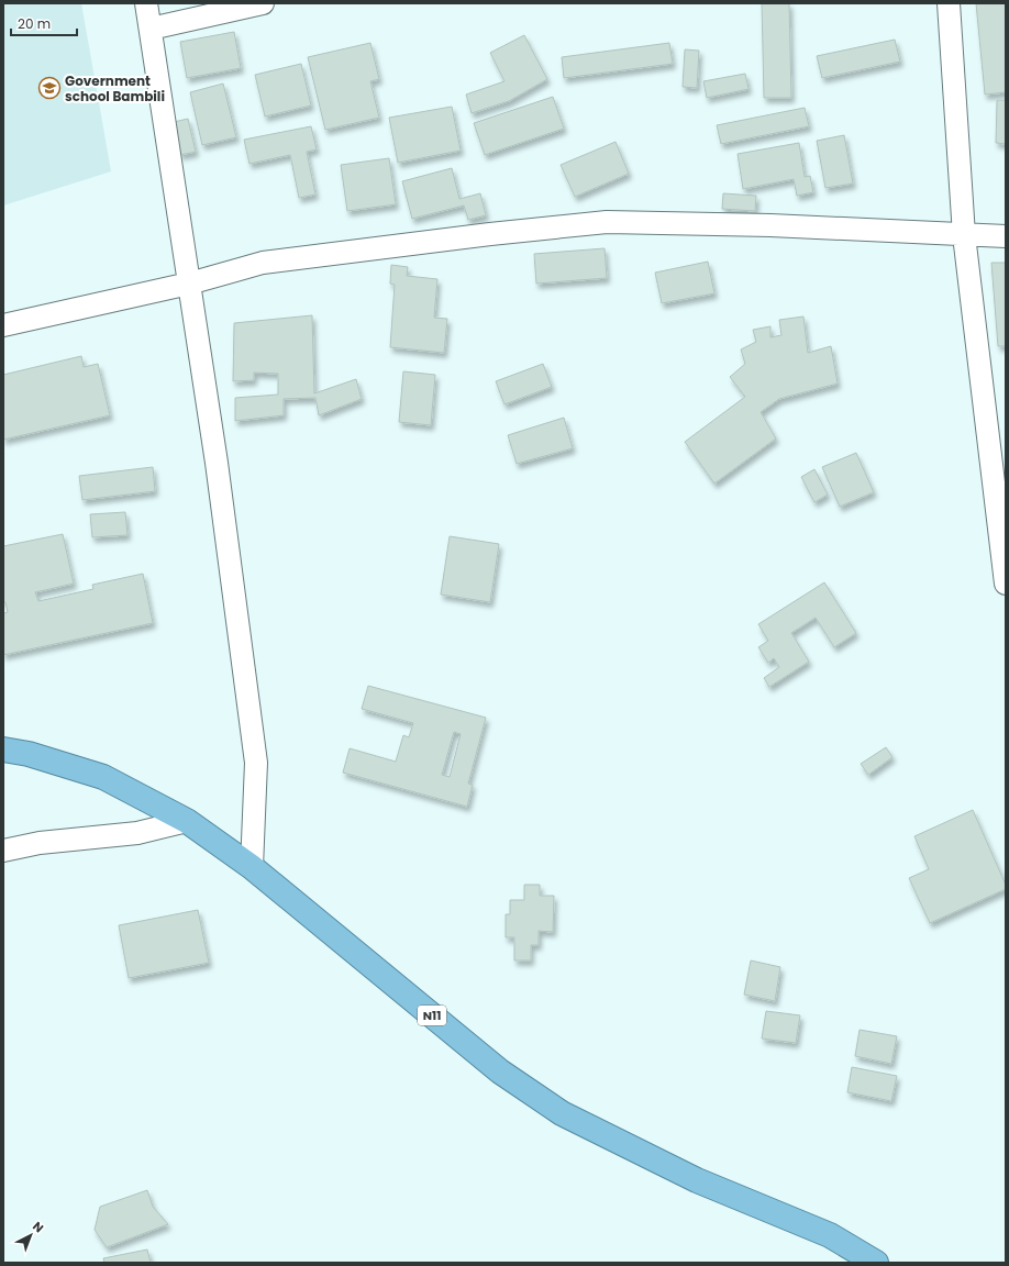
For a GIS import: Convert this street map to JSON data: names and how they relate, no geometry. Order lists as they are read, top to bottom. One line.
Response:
{"streets":{"highway":["N11"]},"places":{"school or university":["Government school Bambili"]},"scale_bar":"20 m","north":"top right"}
